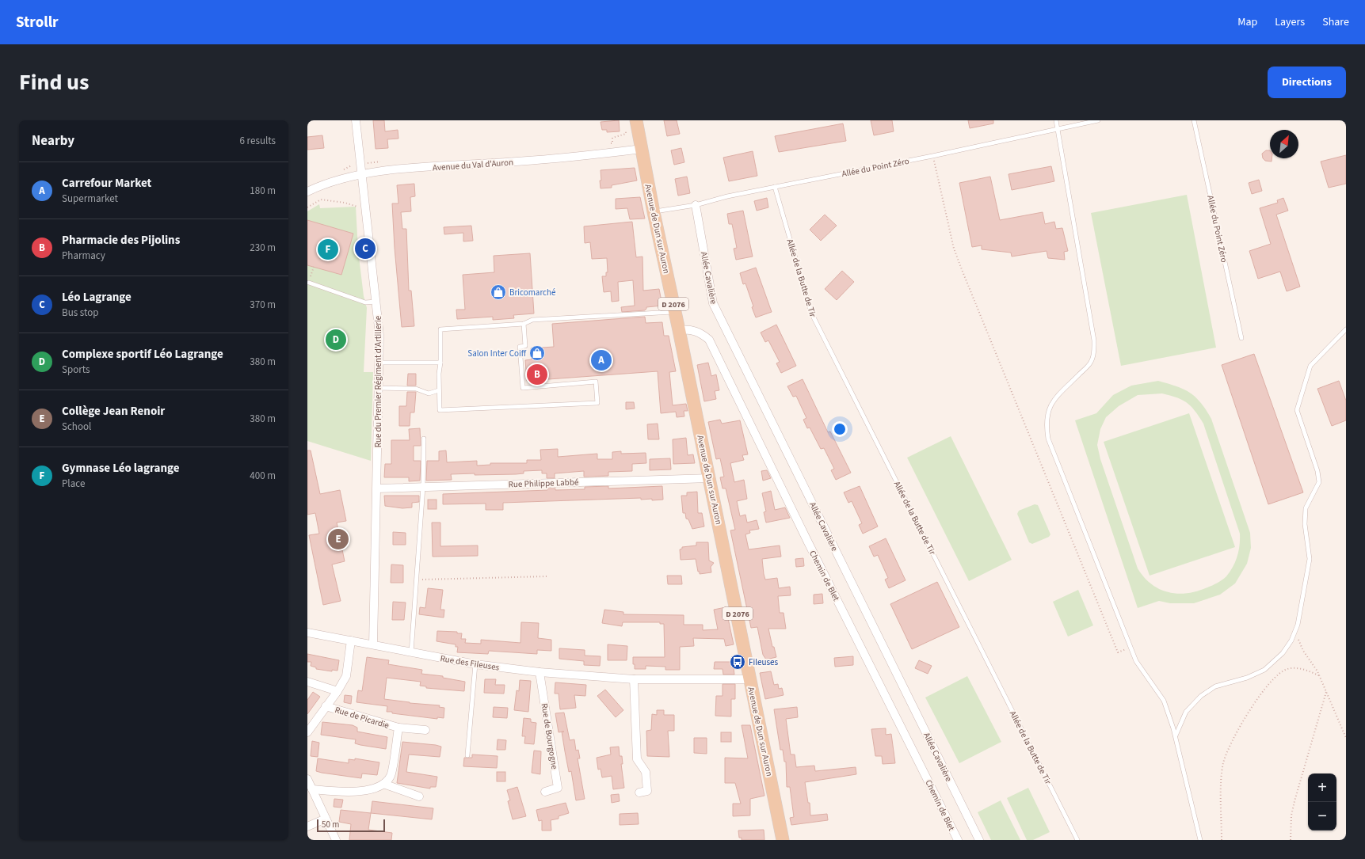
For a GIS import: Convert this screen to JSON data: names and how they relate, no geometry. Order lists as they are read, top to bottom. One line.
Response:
{"streets":{"main road":["Avenue de Dun sur Auron","D 2076"],"street":["Avenue du Val d'Auron","Allée Cavalière","Rue du Premier Régiment d'Artillerie","Rue Philippe Labbé","Chemin de Blet","Rue des Fileuses","Rue de Picardie","Rue de Bourgogne"],"lane":["Allée du Point Zéro","Allée de la Butte de Tir"]},"crossings":[["Avenue du Val d'Auron","Avenue de Dun sur Auron"],["Avenue du Val d'Auron","Rue du Premier Régiment d'Artillerie"],["Allée du Point Zéro","Avenue de Dun sur Auron"],["Allée du Point Zéro","Allée Cavalière"],["Allée du Point Zéro","Allée de la Butte de Tir"],["Avenue de Dun sur Auron","Rue Philippe Labbé"],["Avenue de Dun sur Auron","Chemin de Blet"],["Avenue de Dun sur Auron","Rue des Fileuses"],["Rue du Premier Régiment d'Artillerie","Rue Philippe Labbé"],["Rue du Premier Régiment d'Artillerie","Rue des Fileuses"],["Rue des Fileuses","Rue de Bourgogne"]],"places":{"shop":["Bricomarché","Salon Inter Coiff"],"bus stop":["Fileuses"]},"scale_bar":"50 m","north":"top right","page":{"header":"Strollr","nav":["Map","Layers","Share"],"title":"Find us","buttons":"Directions","heading":["Nearby","6 results"],"list":[{"mark":"A","name":"Carrefour Market","note":"Supermarket","value":"180 m"},{"mark":"B","name":"Pharmacie des Pijolins","note":"Pharmacy","value":"230 m"},{"mark":"C","name":"Léo Lagrange","note":"Bus stop","value":"370 m"},{"mark":"D","name":"Complexe sportif Léo Lagrange","note":"Sports","value":"380 m"},{"mark":"E","name":"Collège Jean Renoir","note":"School","value":"380 m"},{"mark":"F","name":"Gymnase Léo lagrange","note":"Place","value":"400 m"}],"pins":["C","F","D","A","B","E"],"map_buttons":["+","−"],"scale":"50 m"}}
